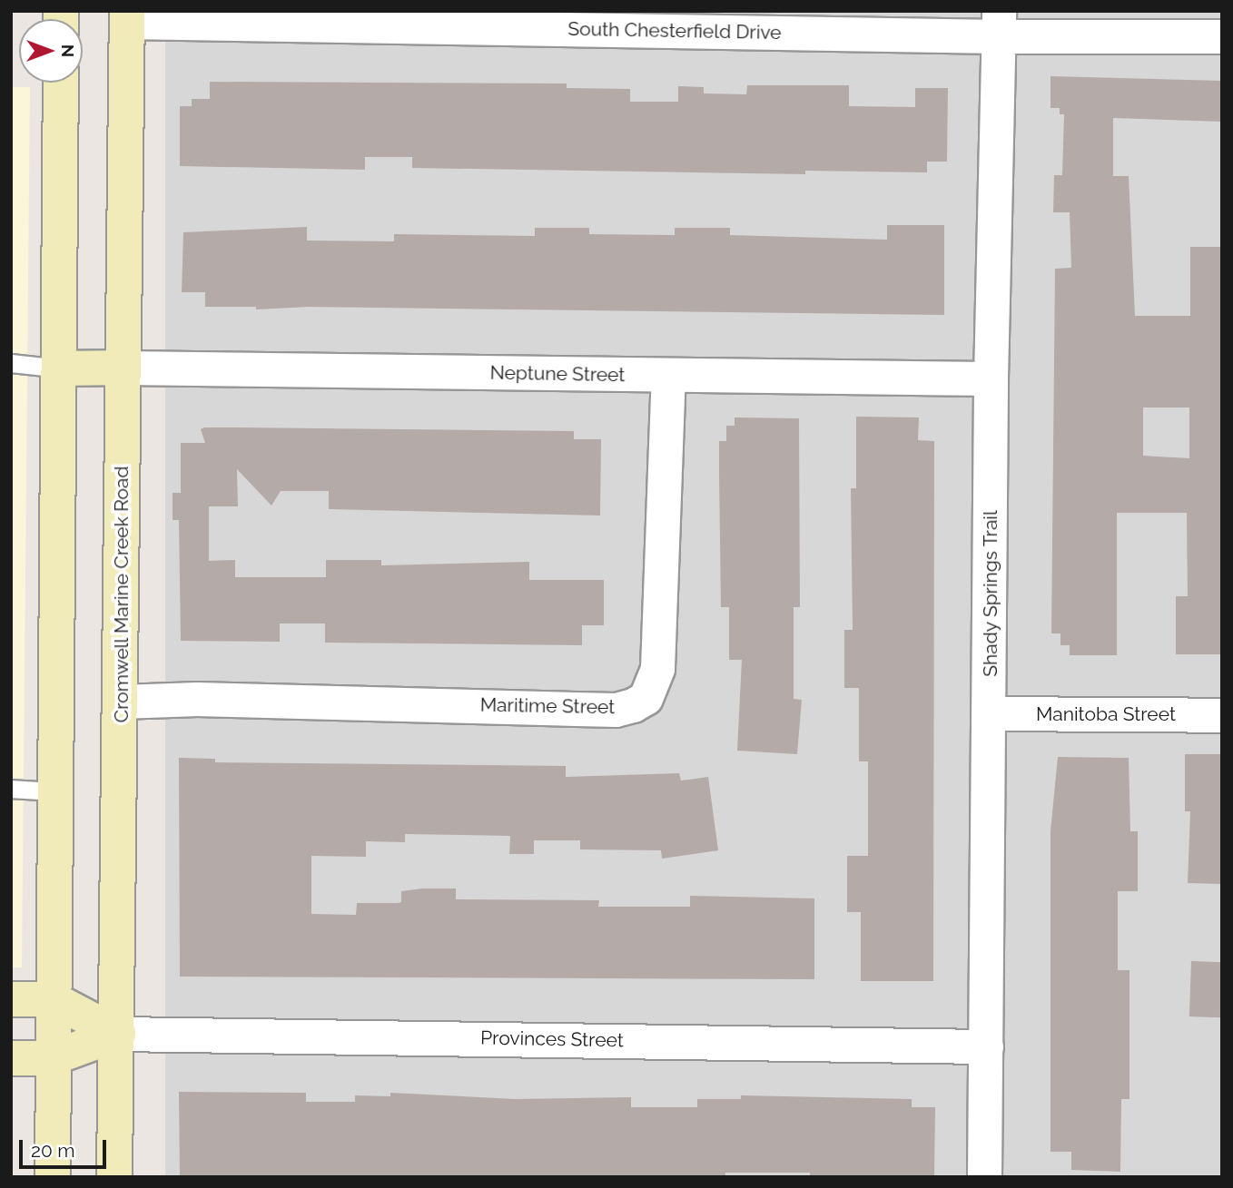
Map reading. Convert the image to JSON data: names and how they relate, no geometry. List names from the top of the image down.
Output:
{
  "streets": {
    "main road": ["Cromwell Marine Creek Road"],
    "street": [
      "South Chesterfield Drive",
      "Neptune Street",
      "Shady Springs Trail",
      "Maritime Street",
      "Manitoba Street",
      "Provinces Street"
    ]
  },
  "crossings": [
    ["South Chesterfield Drive", "Shady Springs Trail"],
    ["South Chesterfield Drive", "Cromwell Marine Creek Road"],
    ["Neptune Street", "Shady Springs Trail"],
    ["Neptune Street", "Cromwell Marine Creek Road"],
    ["Neptune Street", "Maritime Street"],
    ["Shady Springs Trail", "Manitoba Street"],
    ["Shady Springs Trail", "Provinces Street"],
    ["Cromwell Marine Creek Road", "Maritime Street"],
    ["Cromwell Marine Creek Road", "Provinces Street"]
  ],
  "scale_bar": "20 m",
  "north": "right"
}
